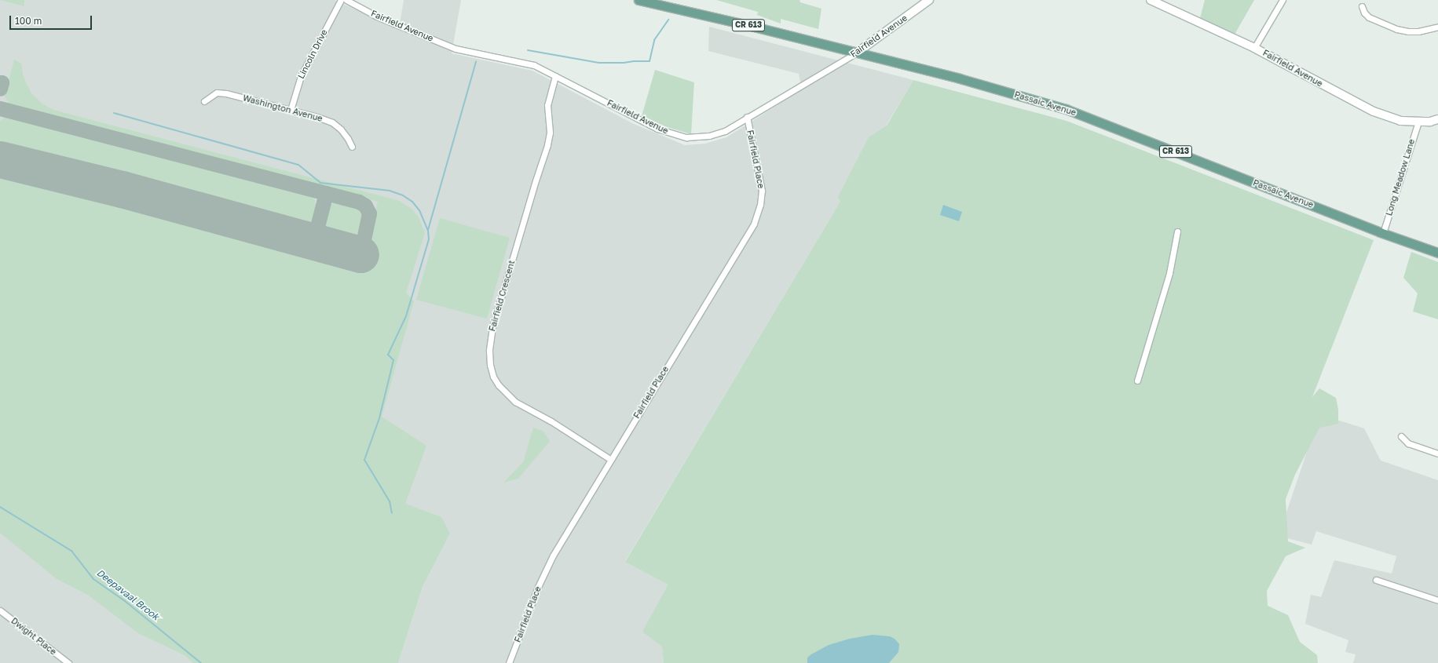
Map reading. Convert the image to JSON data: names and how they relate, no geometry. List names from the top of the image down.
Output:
{
  "streets": {
    "main road": ["CR 613", "Passaic Avenue"],
    "street": [
      "Fairfield Avenue",
      "Lincoln Drive",
      "Washington Avenue",
      "Fairfield Place",
      "Long Meadow Lane",
      "Fairfield Crescent",
      "Dwight Place"
    ]
  },
  "crossings": [
    ["Fairfield Avenue", "Passaic Avenue"],
    ["Fairfield Avenue", "Fairfield Place"],
    ["Fairfield Avenue", "Long Meadow Lane"],
    ["Fairfield Avenue", "Fairfield Crescent"],
    ["Lincoln Drive", "Washington Avenue"],
    ["Passaic Avenue", "Long Meadow Lane"],
    ["Fairfield Place", "Fairfield Crescent"]
  ],
  "water": ["Deepavaal Brook"],
  "scale_bar": "100 m"
}
